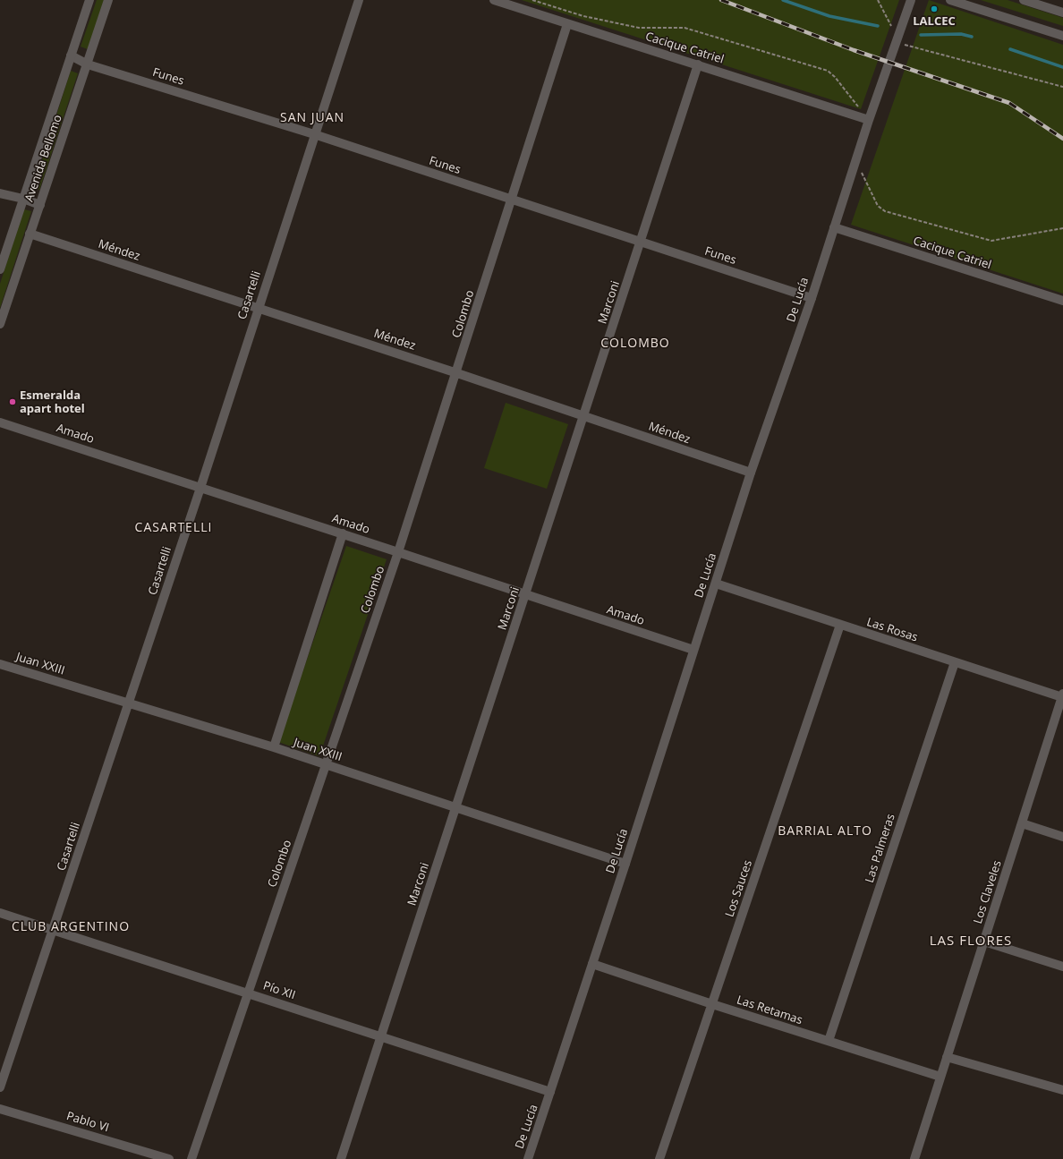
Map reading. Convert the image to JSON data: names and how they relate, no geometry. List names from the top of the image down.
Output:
{
  "streets": {
    "street": [
      "Cacique Catriel",
      "Funes",
      "Avenida Bellomo",
      "Méndez",
      "Casartelli",
      "De Lucía",
      "Marconi",
      "Colombo",
      "Amado",
      "Las Rosas",
      "Juan XXIII",
      "Las Palmeras",
      "Los Sauces",
      "Los Claveles",
      "Pío XII",
      "Las Retamas",
      "Pablo VI"
    ]
  },
  "crossings": [
    ["Cacique Catriel", "De Lucía"],
    ["Cacique Catriel", "Marconi"],
    ["Cacique Catriel", "Colombo"],
    ["Funes", "Avenida Bellomo"],
    ["Funes", "Casartelli"],
    ["Funes", "De Lucía"],
    ["Funes", "Marconi"],
    ["Funes", "Colombo"],
    ["Avenida Bellomo", "Méndez"],
    ["Méndez", "Casartelli"],
    ["Méndez", "De Lucía"],
    ["Méndez", "Marconi"],
    ["Méndez", "Colombo"],
    ["Casartelli", "Amado"],
    ["Casartelli", "Juan XXIII"],
    ["Casartelli", "Pío XII"],
    ["De Lucía", "Amado"],
    ["De Lucía", "Las Rosas"],
    ["De Lucía", "Juan XXIII"],
    ["De Lucía", "Pío XII"],
    ["De Lucía", "Las Retamas"],
    ["Marconi", "Amado"],
    ["Marconi", "Juan XXIII"],
    ["Marconi", "Pío XII"],
    ["Colombo", "Amado"],
    ["Colombo", "Juan XXIII"],
    ["Colombo", "Pío XII"],
    ["Las Rosas", "Las Palmeras"],
    ["Las Rosas", "Los Sauces"],
    ["Las Rosas", "Los Claveles"],
    ["Las Palmeras", "Las Retamas"],
    ["Los Sauces", "Las Retamas"],
    ["Los Claveles", "Las Retamas"]
  ],
  "districts": [
    "SAN JUAN",
    "COLOMBO",
    "CASARTELLI",
    "BARRIAL ALTO",
    "CLUB ARGENTINO",
    "LAS FLORES"
  ],
  "places": ["LALCEC", "Esmeralda apart hotel"]
}
